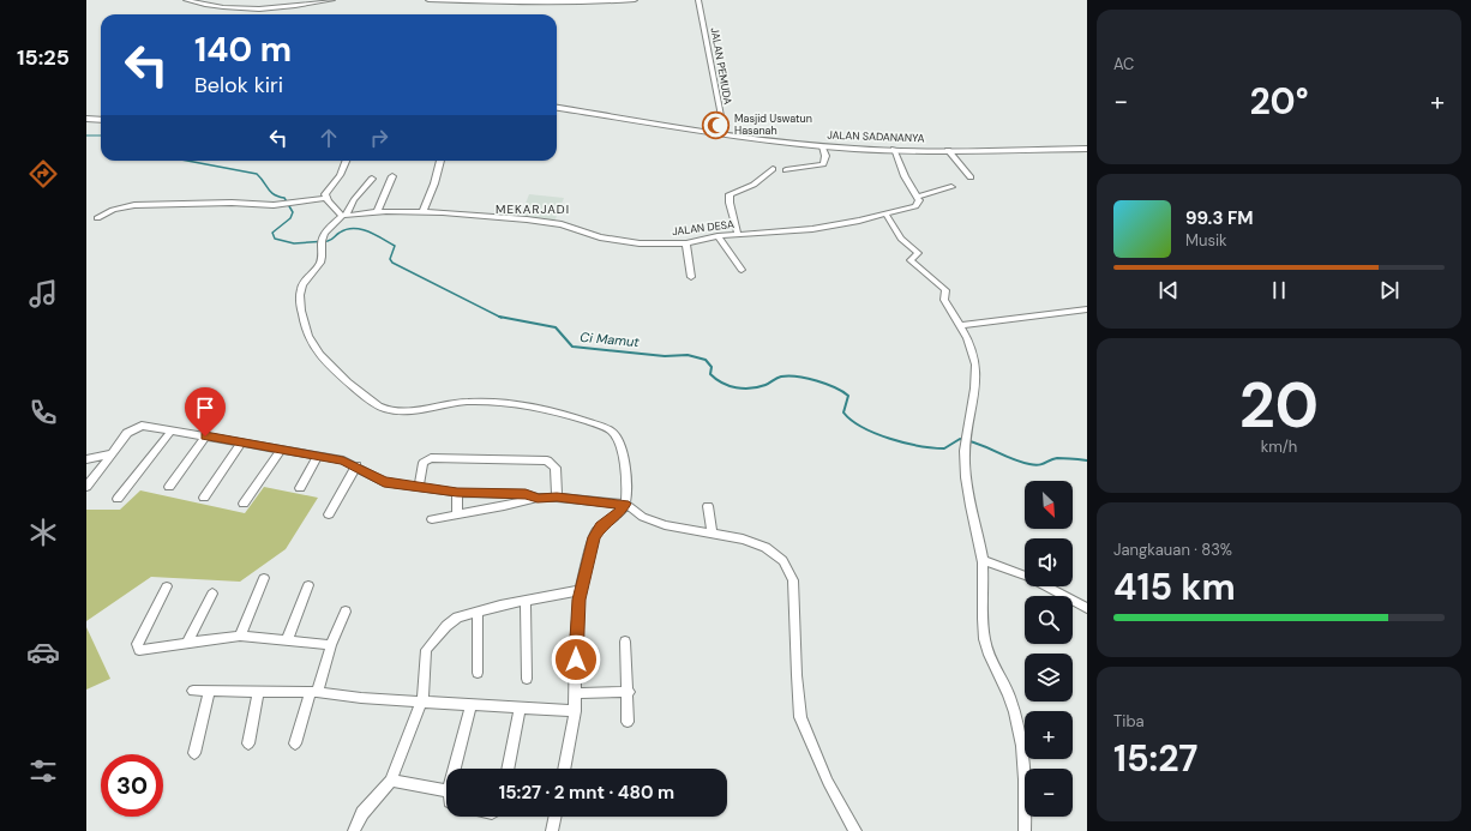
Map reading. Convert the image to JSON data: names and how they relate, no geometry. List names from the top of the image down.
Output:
{
  "streets": {
    "street": ["JALAN PEMUDA", "JALAN SADANANYA", "JALAN DESA"]
  },
  "crossings": [
    ["JALAN PEMUDA", "JALAN SADANANYA"]
  ],
  "districts": ["MEKARJADI"],
  "water": ["Ci Mamut"],
  "places": {
    "mosque": ["Masjid Uswatun Hasanah"]
  },
  "north": "bottom right",
  "page": {
    "tabs": "15:25",
    "tile": [
      "AC",
      ["20", "km/h"],
      ["Jangkauan · 83%", "415 km"],
      ["Tiba", "15:27"]
    ],
    "turn": ["140 m", "Belok kiri"],
    "heat": ["−", "20°", "+"],
    "song": ["99.3 FM", "Musik"],
    "map_buttons": ["+", "−"],
    "limit": "30",
    "trip": "15:27 · 2 mnt · 480 m"
  }
}
